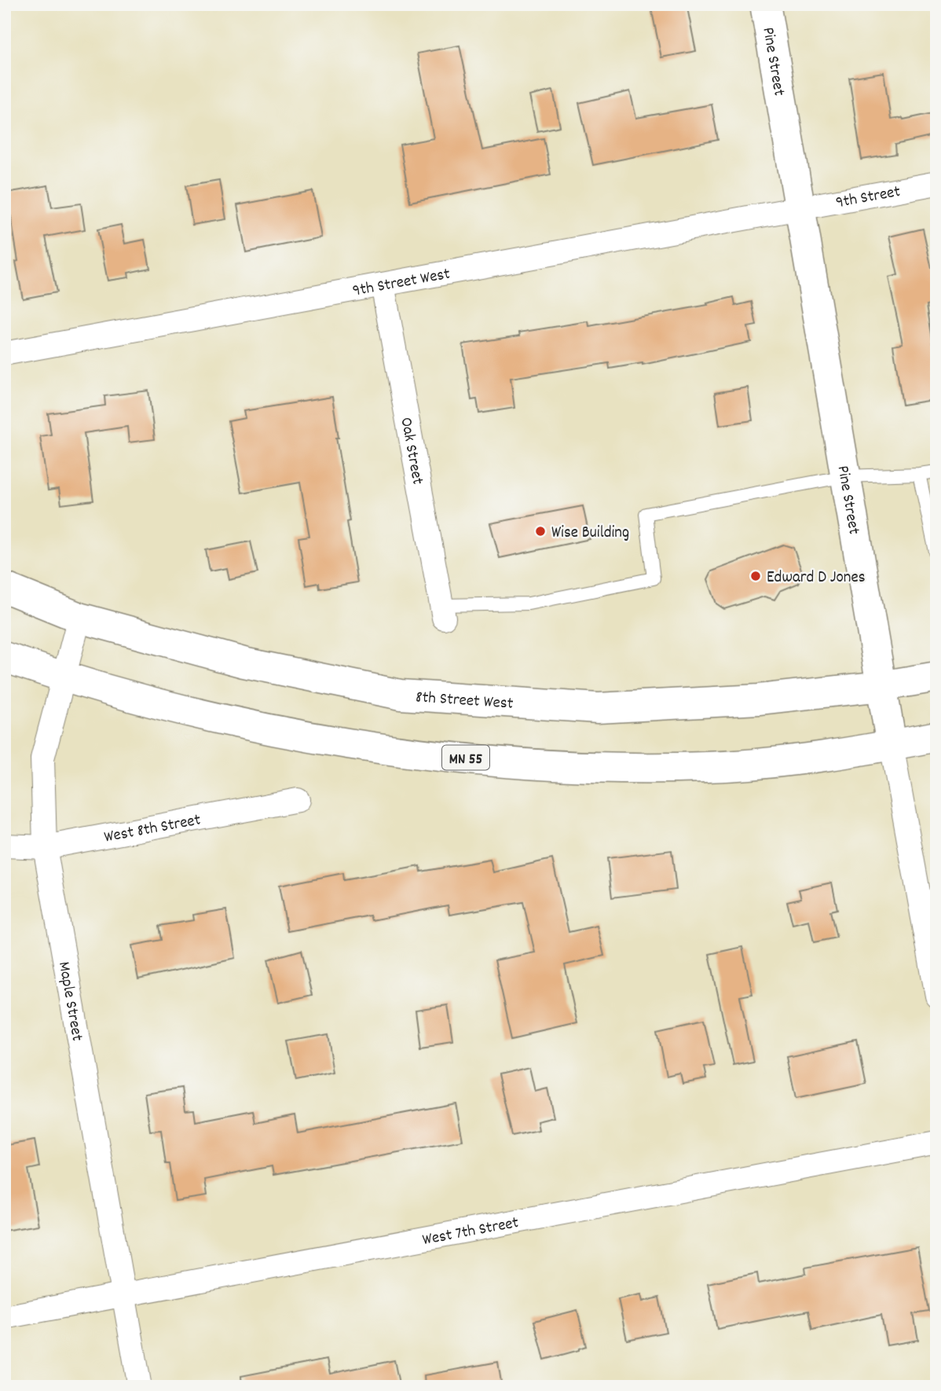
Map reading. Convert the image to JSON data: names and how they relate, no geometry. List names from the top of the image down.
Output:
{
  "streets": {
    "main road": ["Pine Street", "8th Street West", "MN 55"],
    "street": [
      "9th Street",
      "9th Street West",
      "Oak Street",
      "West 8th Street",
      "Maple Street",
      "West 7th Street"
    ]
  },
  "crossings": [
    ["Pine Street", "9th Street"],
    ["Pine Street", "9th Street West"],
    ["Pine Street", "8th Street West"],
    ["Pine Street", "MN 55"],
    ["9th Street", "9th Street West"],
    ["9th Street West", "Oak Street"],
    ["8th Street West", "Maple Street"],
    ["MN 55", "Maple Street"],
    ["West 8th Street", "Maple Street"],
    ["Maple Street", "West 7th Street"]
  ],
  "places": ["Wise Building", "Edward D Jones"]
}
